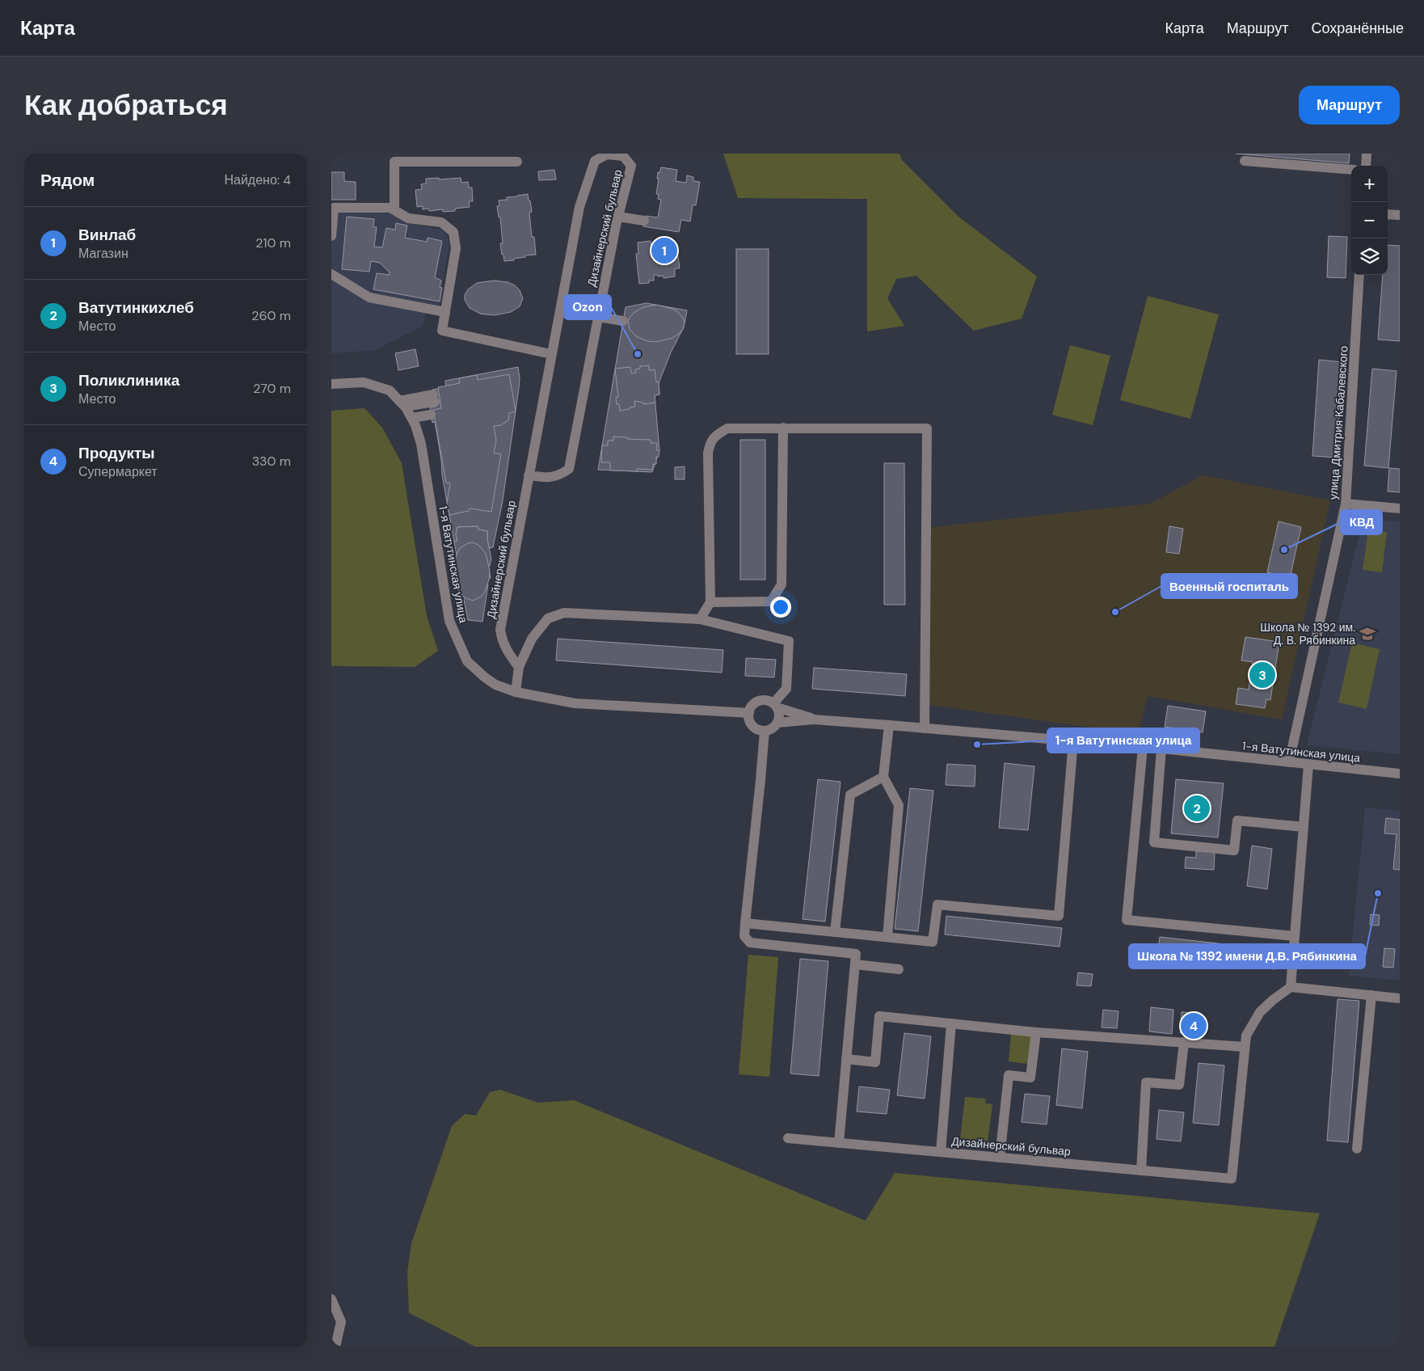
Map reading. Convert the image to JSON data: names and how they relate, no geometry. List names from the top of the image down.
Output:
{
  "streets": {
    "street": ["Дизайнерский бульвар", "улица Дмитрия Кабалевского", "1-я Ватутинская улица"]
  },
  "crossings": [
    ["улица Дмитрия Кабалевского", "1-я Ватутинская улица"]
  ],
  "places": {
    "other": [
      "Ozon",
      "КВД",
      "Военный госпиталь",
      "1-я Ватутинская улица",
      "Школа № 1392 имени Д.В. Рябинкина"
    ],
    "school or university": ["Школа № 1392 им. Д. В. Рябинкина"]
  },
  "page": {
    "header": "Карта",
    "nav": ["Карта", "Маршрут", "Сохранённые"],
    "buttons": "Маршрут",
    "title": "Как добраться",
    "heading": ["Рядом", "Найдено: 4"],
    "map_buttons": ["+", "−"],
    "list": [
      {
        "mark": "1",
        "name": "Винлаб",
        "note": "Магазин",
        "value": "210 m"
      },
      {
        "mark": "2",
        "name": "Ватутинкихлеб",
        "note": "Место",
        "value": "260 m"
      },
      {
        "mark": "3",
        "name": "Поликлиника",
        "note": "Место",
        "value": "270 m"
      },
      {
        "mark": "4",
        "name": "Продукты",
        "note": "Супермаркет",
        "value": "330 m"
      }
    ],
    "pins": [
      "1",
      "3",
      "2",
      "4"
    ]
  }
}
